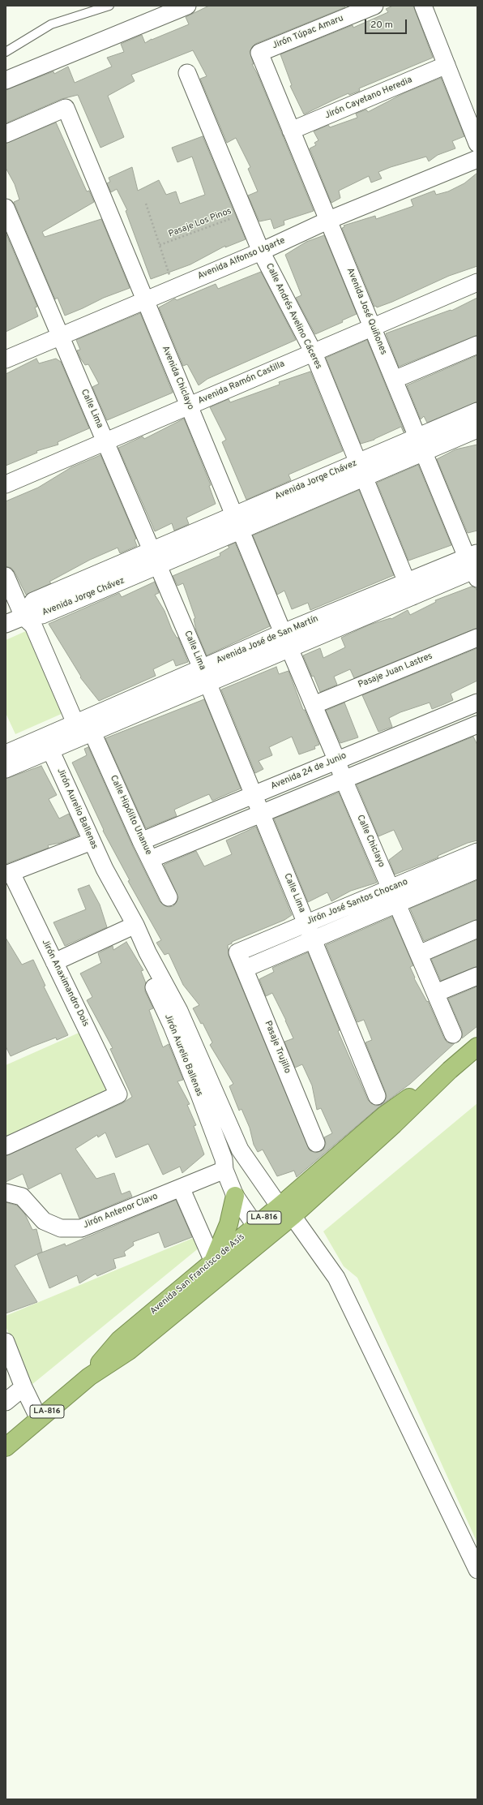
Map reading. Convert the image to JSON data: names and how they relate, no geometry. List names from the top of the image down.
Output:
{
  "streets": {
    "highway": ["LA-816", "Avenida San Francisco de Asís"],
    "street": [
      "Jirón Túpac Amaru",
      "Jirón Cayetano Heredia",
      "Avenida Alfonso Ugarte",
      "Avenida José Quiñones",
      "Calle Andrés Avelino Cáceres",
      "Avenida Chiclayo",
      "Avenida Ramón Castilla",
      "Calle Lima",
      "Avenida Jorge Chávez",
      "Avenida José de San Martín",
      "Pasaje Juan Lastres",
      "Avenida 24 de Junio",
      "Jirón Aurelio Ballenas",
      "Calle Hipólito Unanue",
      "Calle Chiclayo",
      "Jirón José Santos Chocano",
      "Jirón Anaximandro Dois",
      "Pasaje Trujillo",
      "Jirón Antenor Clavo"
    ],
    "path": ["Pasaje Los Pinos"]
  },
  "crossings": [
    ["Jirón Túpac Amaru", "Avenida José Quiñones"],
    ["Jirón Cayetano Heredia", "Avenida José Quiñones"],
    ["Pasaje Los Pinos", "Calle Andrés Avelino Cáceres"],
    ["Avenida Alfonso Ugarte", "Avenida José Quiñones"],
    ["Avenida Alfonso Ugarte", "Calle Andrés Avelino Cáceres"],
    ["Avenida Alfonso Ugarte", "Avenida Chiclayo"],
    ["Avenida Alfonso Ugarte", "Calle Lima"],
    ["Avenida José Quiñones", "Avenida Ramón Castilla"],
    ["Avenida José Quiñones", "Avenida Jorge Chávez"],
    ["Avenida José Quiñones", "Avenida José de San Martín"],
    ["Calle Andrés Avelino Cáceres", "Avenida Ramón Castilla"],
    ["Calle Andrés Avelino Cáceres", "Avenida Jorge Chávez"],
    ["Calle Andrés Avelino Cáceres", "Avenida José de San Martín"],
    ["Avenida Chiclayo", "Avenida Ramón Castilla"],
    ["Avenida Chiclayo", "Avenida Jorge Chávez"],
    ["Avenida Chiclayo", "Avenida José de San Martín"],
    ["Avenida Chiclayo", "Calle Chiclayo"],
    ["Avenida Ramón Castilla", "Calle Lima"],
    ["Calle Lima", "Avenida Jorge Chávez"],
    ["Calle Lima", "Avenida José de San Martín"],
    ["Calle Lima", "Avenida 24 de Junio"],
    ["Calle Lima", "Jirón José Santos Chocano"],
    ["Avenida Jorge Chávez", "Calle Hipólito Unanue"],
    ["Avenida José de San Martín", "Jirón Aurelio Ballenas"],
    ["Avenida José de San Martín", "Calle Hipólito Unanue"],
    ["Avenida José de San Martín", "Calle Chiclayo"],
    ["Pasaje Juan Lastres", "Calle Chiclayo"],
    ["Avenida 24 de Junio", "Calle Hipólito Unanue"],
    ["Avenida 24 de Junio", "Calle Chiclayo"],
    ["Jirón Aurelio Ballenas", "Jirón Antenor Clavo"],
    ["Jirón Aurelio Ballenas", "Avenida San Francisco de Asís"],
    ["Calle Chiclayo", "Jirón José Santos Chocano"],
    ["Jirón José Santos Chocano", "Pasaje Trujillo"]
  ],
  "scale_bar": "20 m"
}
